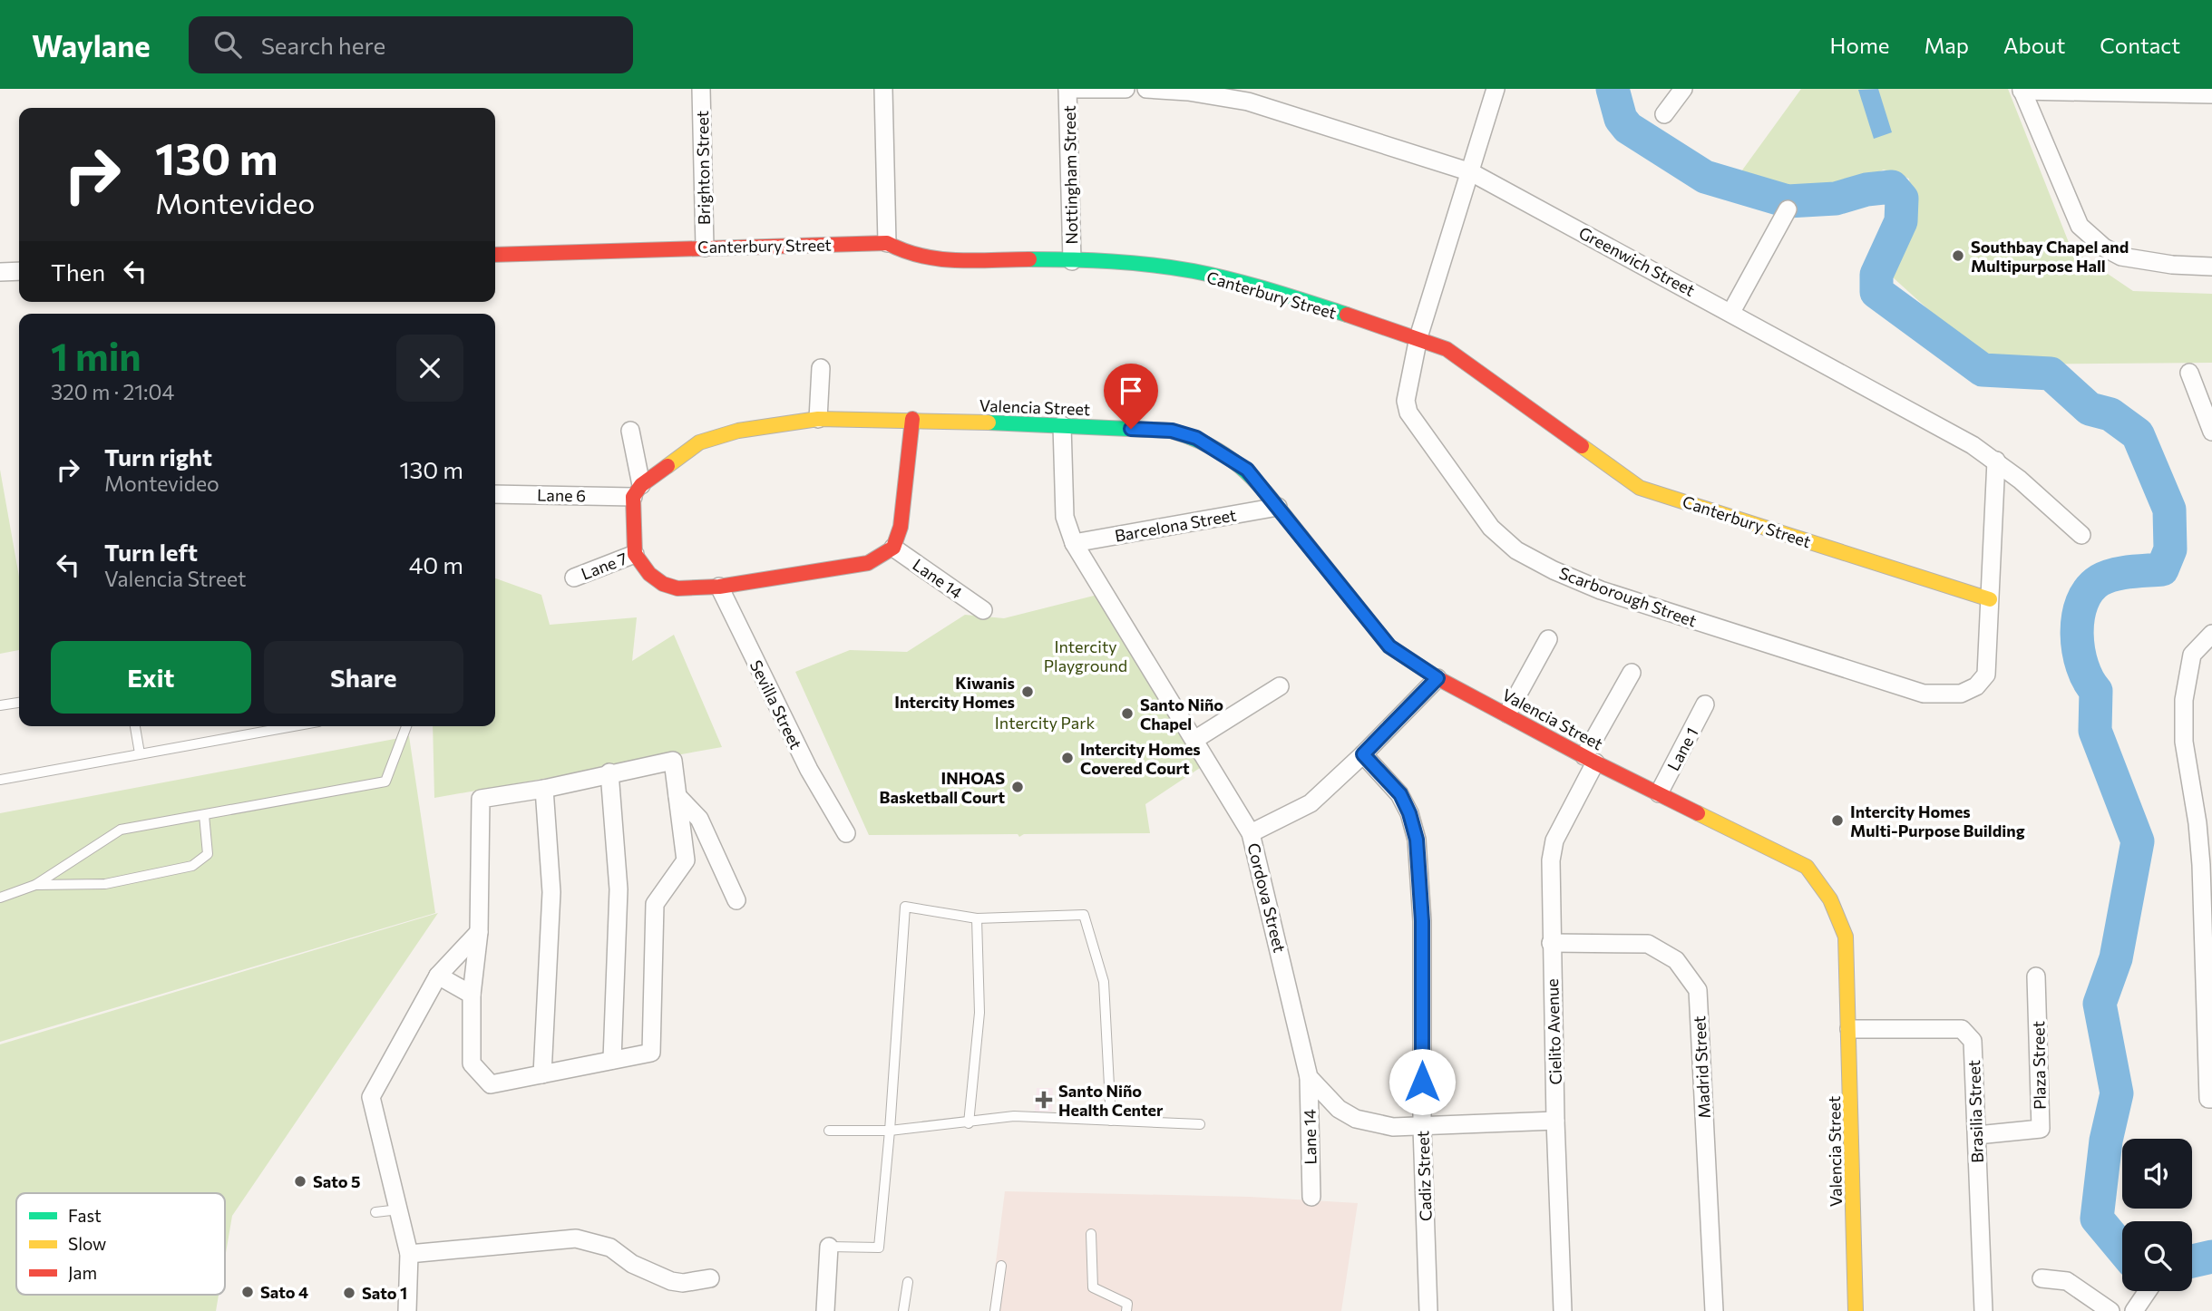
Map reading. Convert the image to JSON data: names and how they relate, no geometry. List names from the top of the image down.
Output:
{
  "streets": {
    "street": [
      "Brighton Street",
      "Nottingham Street",
      "Canterbury Street",
      "Greenwich Street",
      "Valencia Street",
      "Lane 6",
      "Barcelona Street",
      "Lane 7",
      "Lane 14",
      "Scarborough Street",
      "Sevilla Street",
      "Lane 1",
      "Cordova Street",
      "Cielito Avenue",
      "Plaza Street",
      "Madrid Street",
      "Brasilia Street",
      "Cadiz Street"
    ]
  },
  "crossings": [
    ["Brighton Street", "Canterbury Street"],
    ["Nottingham Street", "Canterbury Street"],
    ["Canterbury Street", "Scarborough Street"],
    ["Greenwich Street", "Scarborough Street"],
    ["Valencia Street", "Lane 6"],
    ["Valencia Street", "Barcelona Street"],
    ["Valencia Street", "Lane 1"],
    ["Valencia Street", "Cordova Street"],
    ["Valencia Street", "Cielito Avenue"],
    ["Valencia Street", "Brasilia Street"],
    ["Barcelona Street", "Cordova Street"],
    ["Lane 14", "Cordova Street"],
    ["Cielito Avenue", "Madrid Street"],
    ["Plaza Street", "Brasilia Street"]
  ],
  "parks": ["Intercity Playground", "Intercity Park"],
  "places": {
    "other": [
      "Southbay Chapel and Multipurpose Hall",
      "Kiwanis Intercity Homes",
      "Santo Niño Chapel",
      "Intercity Homes Covered Court",
      "INHOAS Basketball Court",
      "Intercity Homes Multi-Purpose Building",
      "Sato 5",
      "Sato 4",
      "Sato 1"
    ],
    "health": ["Santo Niño Health Center"]
  },
  "legend": ["Fast", "Slow", "Jam"],
  "page": {
    "header": "Waylane",
    "search": "Search here",
    "nav": [
      "Home",
      "Map",
      "About",
      "Contact"
    ],
    "turn": ["130 m", "Montevideo"],
    "then": "Then",
    "heading": ["1 min", "320 m · 21:04"],
    "list": [
      {
        "name": "Turn right",
        "note": "Montevideo",
        "value": "130 m"
      },
      {
        "name": "Turn left",
        "note": "Valencia Street",
        "value": "40 m"
      }
    ],
    "buttons": ["Exit", "Share"]
  }
}
